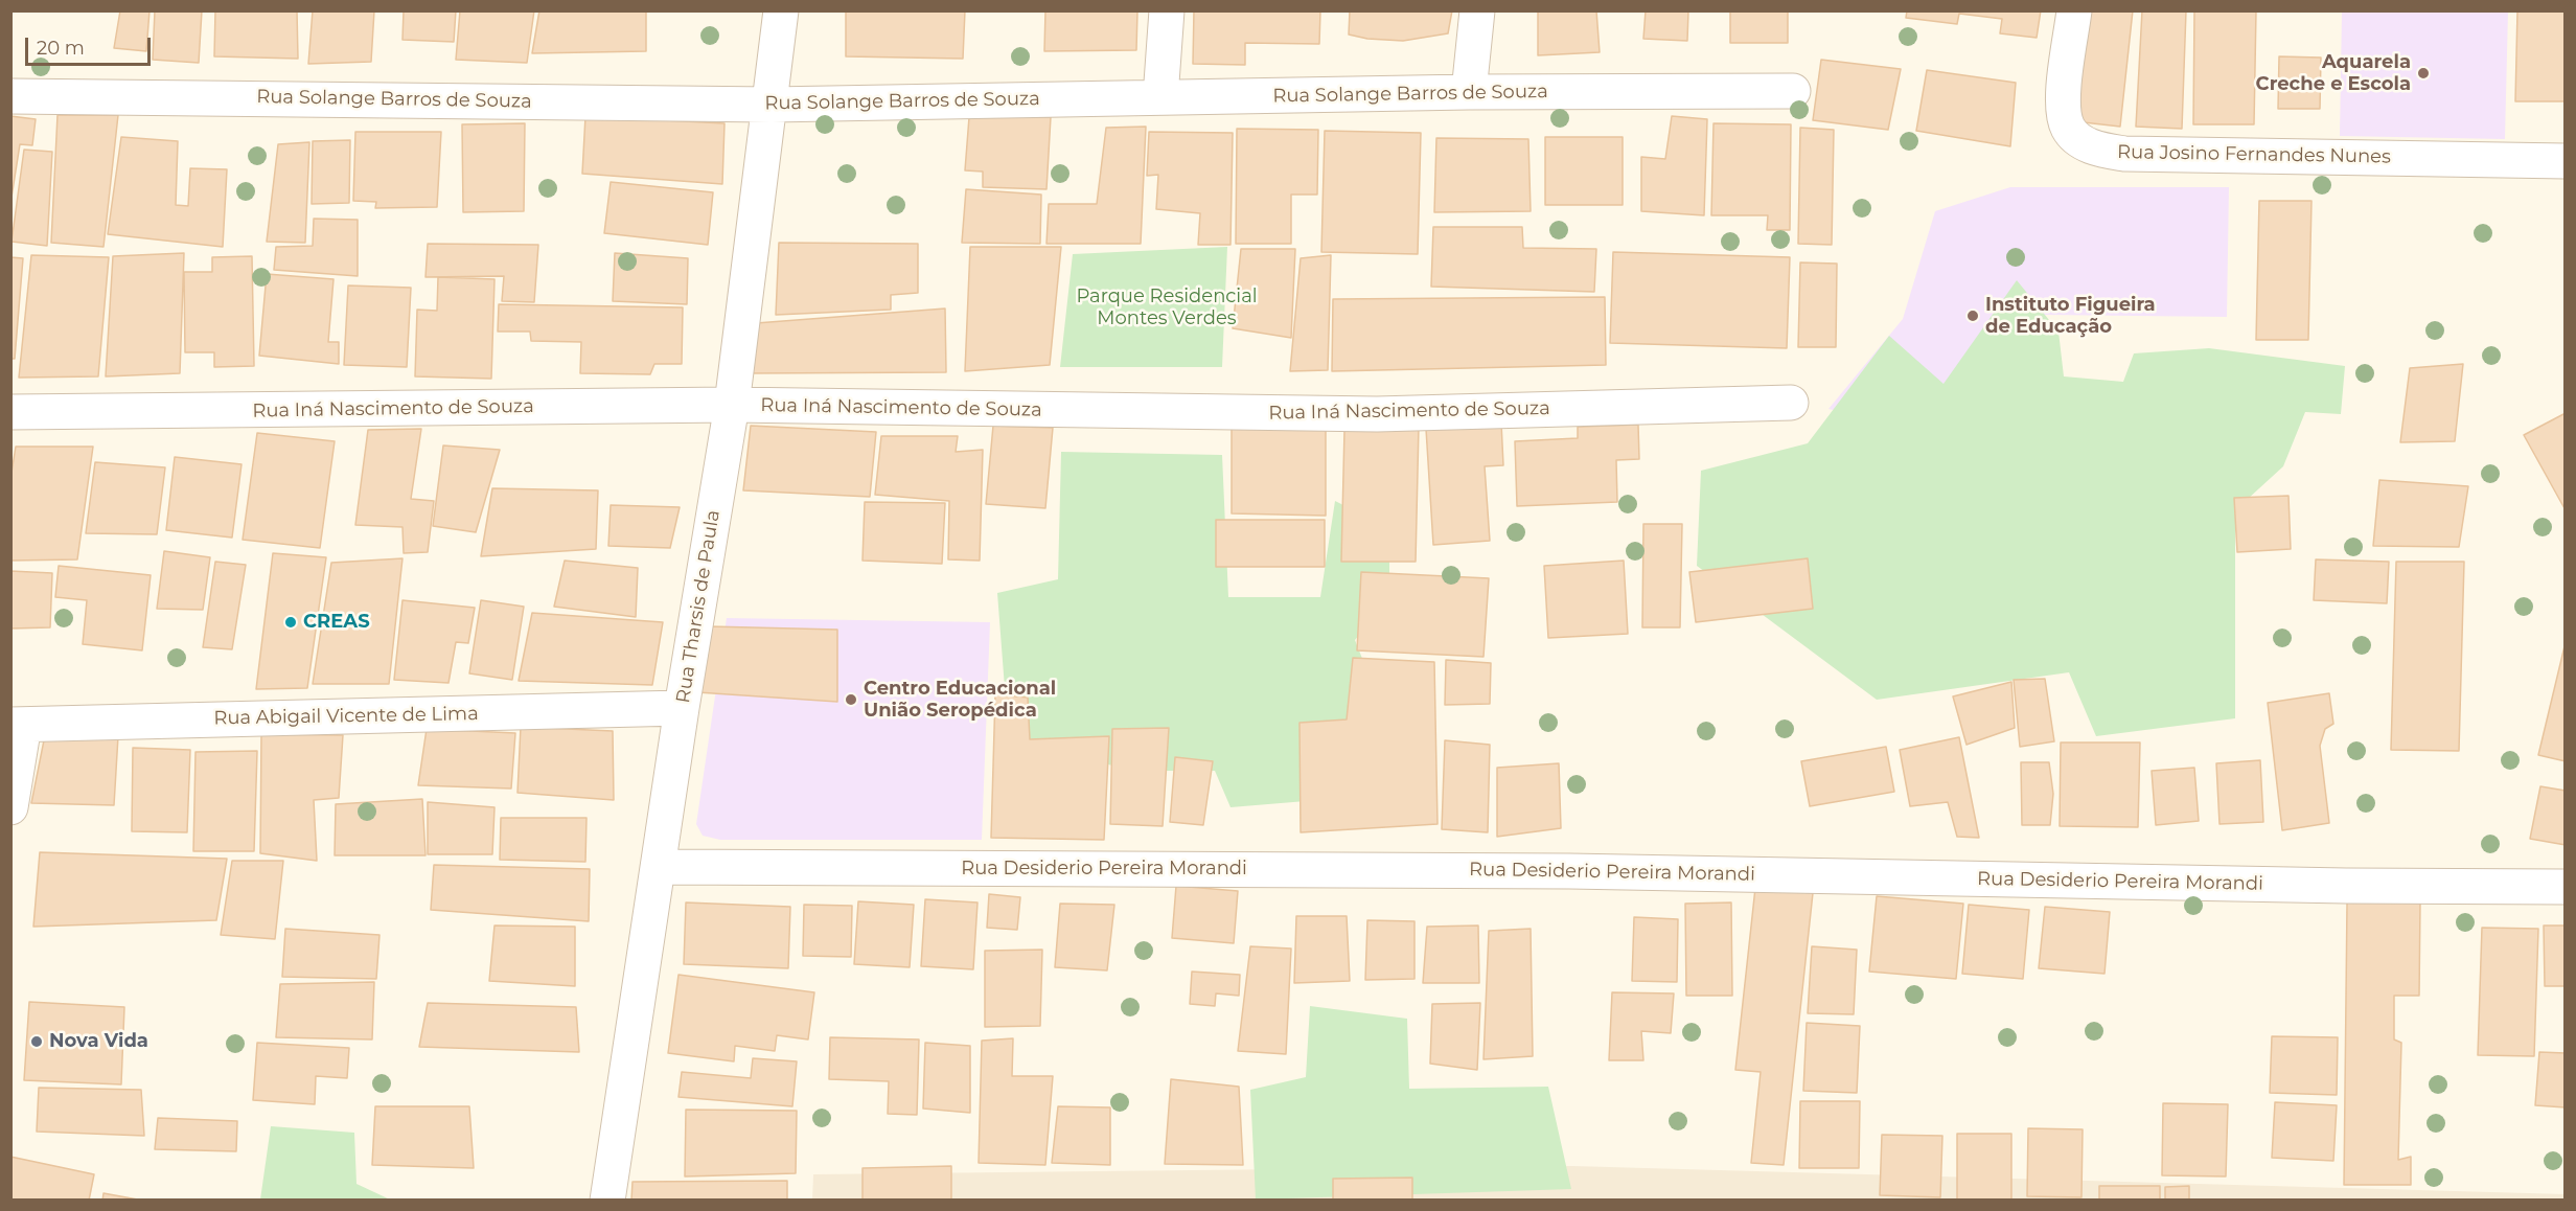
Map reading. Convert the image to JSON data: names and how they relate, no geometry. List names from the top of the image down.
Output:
{
  "streets": {
    "street": [
      "Rua Solange Barros de Souza",
      "Rua Josino Fernandes Nunes",
      "Rua Iná Nascimento de Souza",
      "Rua Tharsis de Paula",
      "Rua Abigail Vicente de Lima",
      "Rua Desiderio Pereira Morandi"
    ]
  },
  "crossings": [
    ["Rua Solange Barros de Souza", "Rua Tharsis de Paula"],
    ["Rua Iná Nascimento de Souza", "Rua Tharsis de Paula"],
    ["Rua Tharsis de Paula", "Rua Abigail Vicente de Lima"],
    ["Rua Tharsis de Paula", "Rua Desiderio Pereira Morandi"]
  ],
  "parks": ["Parque Residencial Montes Verdes"],
  "places": [
    "Aquarela Creche e Escola",
    "Instituto Figueira de Educação",
    "CREAS",
    "Centro Educacional União Seropédica",
    "Nova Vida"
  ],
  "scale_bar": "20 m"
}
